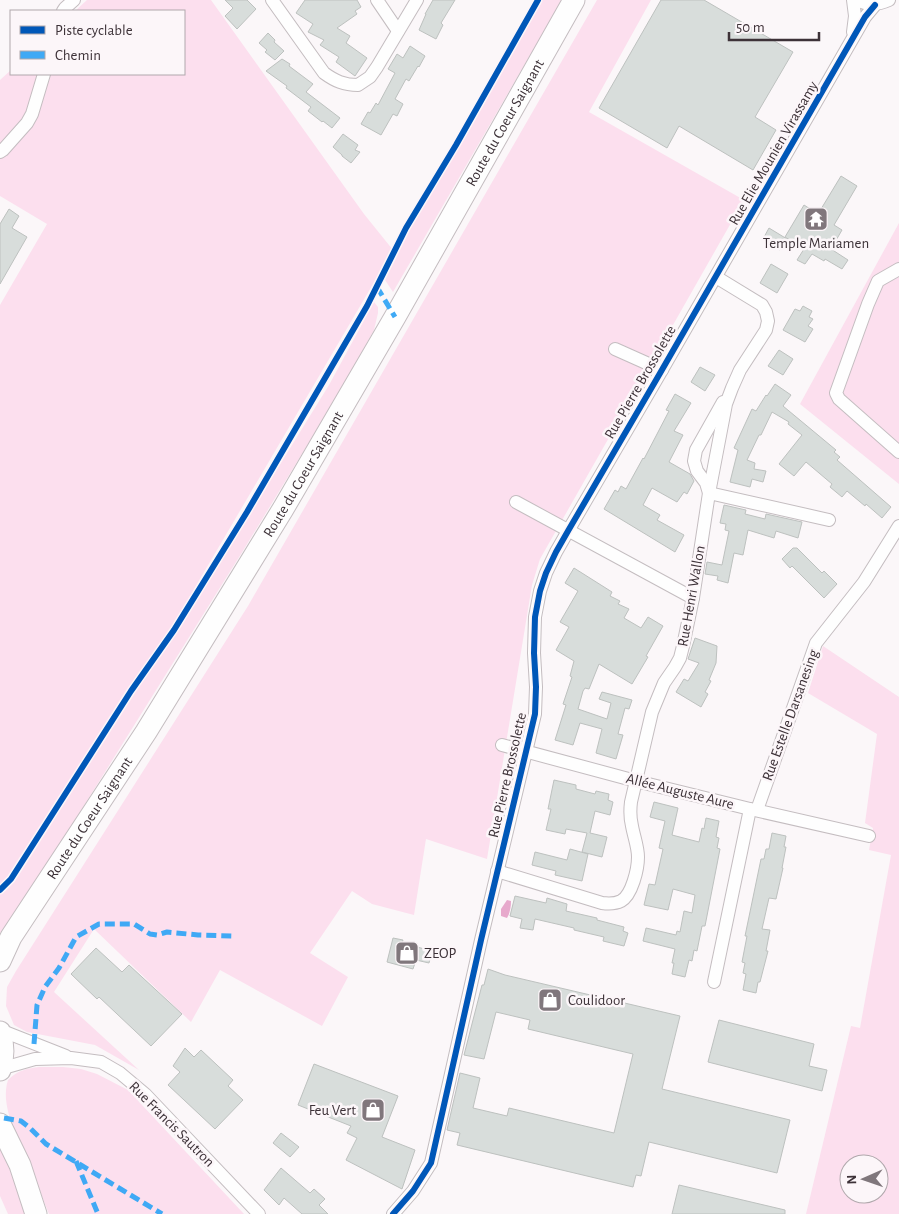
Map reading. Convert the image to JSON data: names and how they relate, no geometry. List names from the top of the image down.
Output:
{
  "streets": {
    "main road": ["Route du Coeur Saignant"],
    "street": [
      "Rue Elie Mounien Virassamy",
      "Rue Pierre Brossolette",
      "Rue Henri Wallon",
      "Rue Estelle Darsanesing",
      "Allée Auguste Aure",
      "Rue Francis Sautron"
    ]
  },
  "crossings": [
    ["Rue Elie Mounien Virassamy", "Rue Pierre Brossolette"],
    ["Rue Elie Mounien Virassamy", "Rue Henri Wallon"],
    ["Rue Pierre Brossolette", "Rue Henri Wallon"],
    ["Rue Pierre Brossolette", "Allée Auguste Aure"],
    ["Rue Henri Wallon", "Allée Auguste Aure"],
    ["Rue Estelle Darsanesing", "Allée Auguste Aure"]
  ],
  "places": {
    "temple": ["Temple Mariamen"],
    "shop": ["ZEOP", "Coulidoor", "Feu Vert"]
  },
  "legend": ["Piste cyclable", "Chemin"],
  "scale_bar": "50 m",
  "north": "left"
}
